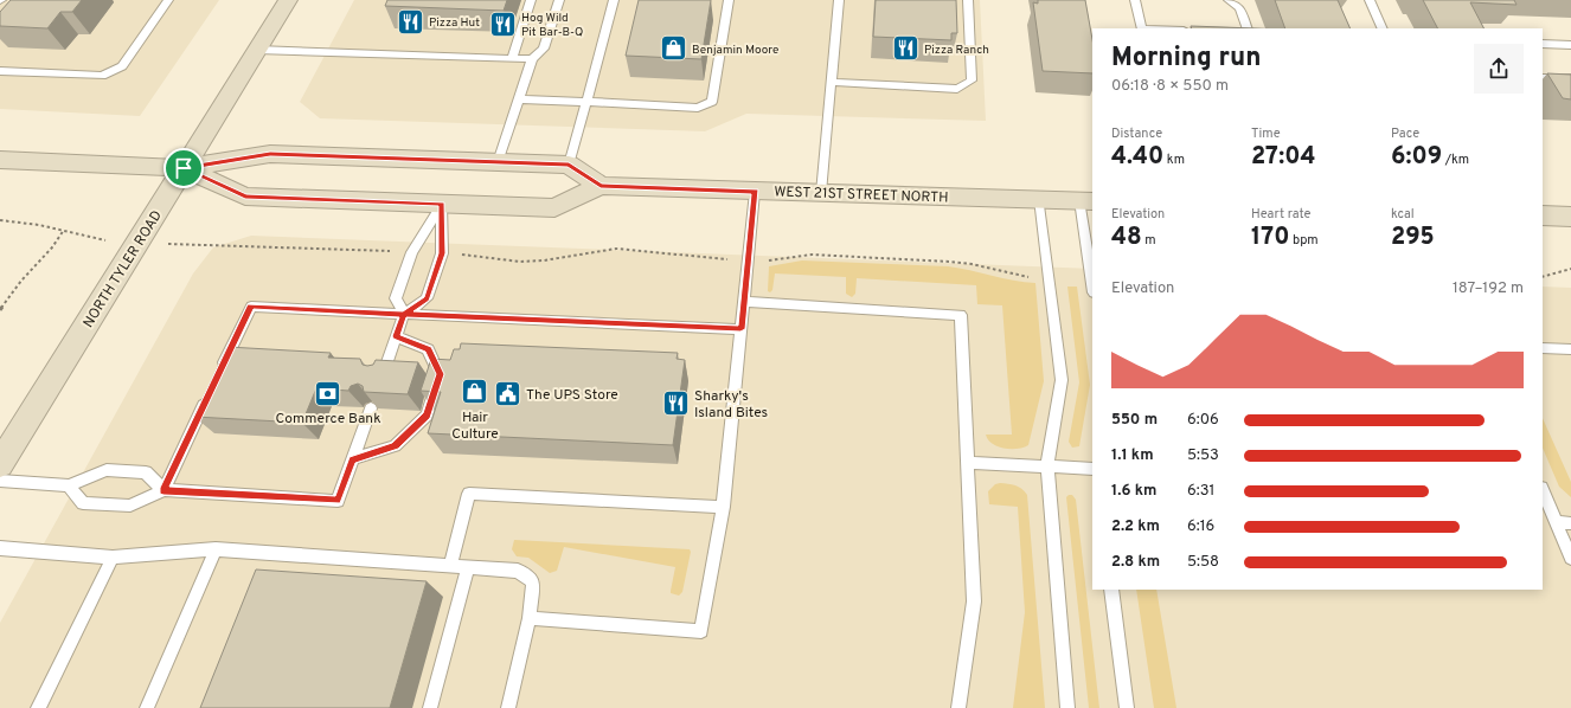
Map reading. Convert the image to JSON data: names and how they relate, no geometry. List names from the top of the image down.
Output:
{
  "streets": {
    "main road": ["WEST 21ST STREET NORTH", "NORTH TYLER ROAD"]
  },
  "crossings": [
    ["WEST 21ST STREET NORTH", "NORTH TYLER ROAD"]
  ],
  "places": {
    "restaurant": [
      "Pizza Hut",
      "Hog Wild Pit Bar-B-Q",
      "Pizza Ranch",
      "Sharky's Island Bites"
    ],
    "shop": ["Benjamin Moore", "Hair Culture"],
    "bank": ["Commerce Bank"],
    "public building": ["The UPS Store"]
  },
  "page": {
    "heading": ["Morning run", "06:18 · 8 × 550 m"],
    "stats": [
      ["Distance", "4.40 km"],
      ["Time", "27:04"],
      ["Pace", "6:09 /km"],
      ["Elevation", "48 m"],
      ["Heart rate", "170 bpm"],
      ["kcal", "295"]
    ],
    "chart": ["Elevation", "187–192 m"],
    "list": [
      {
        "name": "550 m",
        "note": "6:06"
      },
      {
        "name": "1.1 km",
        "note": "5:53"
      },
      {
        "name": "1.6 km",
        "note": "6:31"
      },
      {
        "name": "2.2 km",
        "note": "6:16"
      },
      {
        "name": "2.8 km",
        "note": "5:58"
      }
    ]
  }
}
